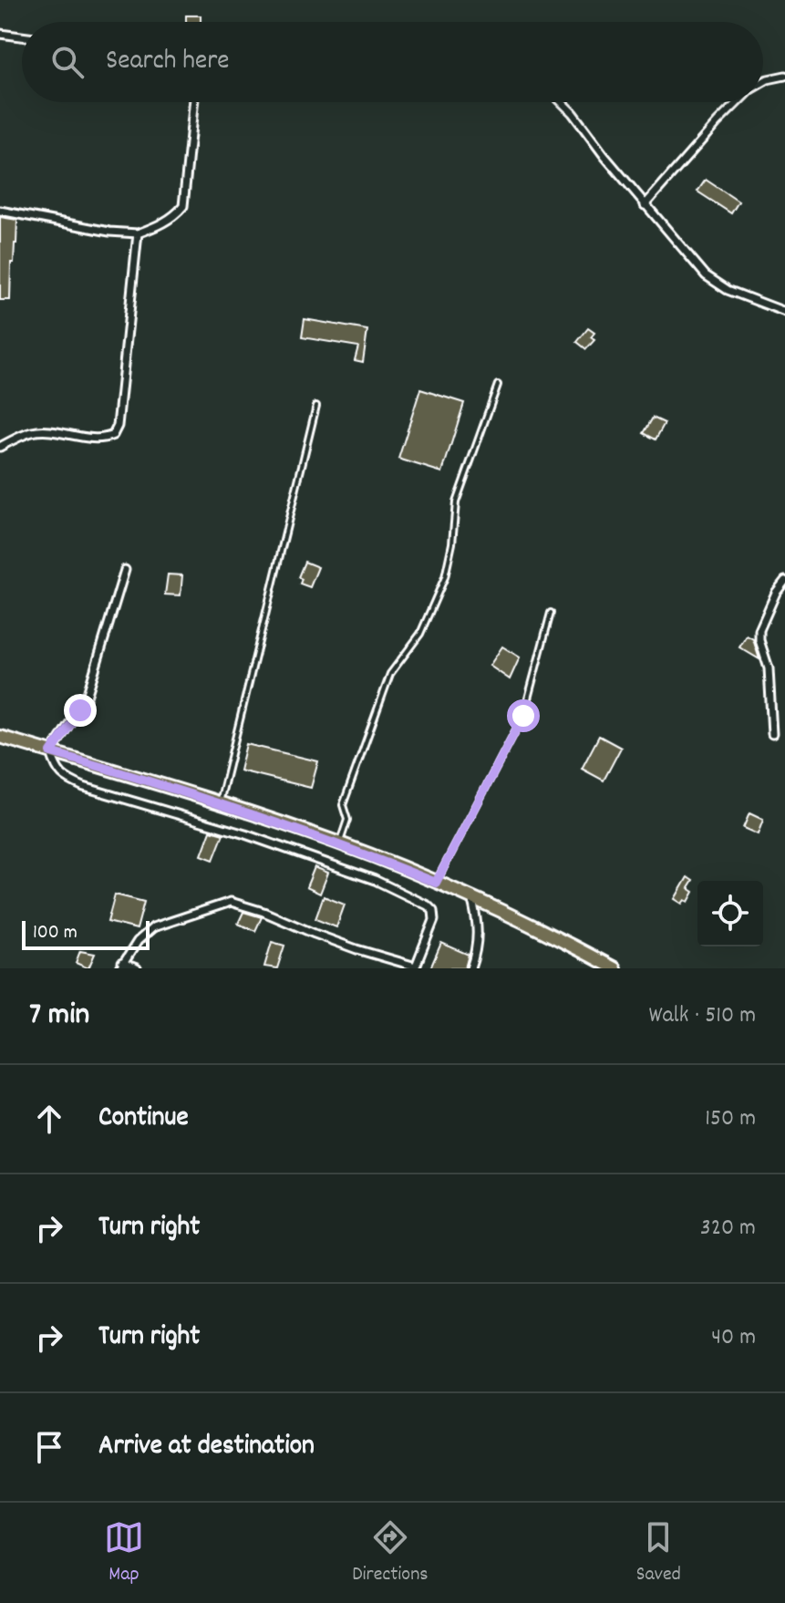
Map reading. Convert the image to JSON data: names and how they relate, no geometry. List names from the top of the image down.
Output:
{
  "scale_bar": "100 m",
  "page": {
    "search": "Search here",
    "scale": "100 m",
    "heading": ["7 min", "Walk · 510 m"],
    "list": [
      ["Continue", "150 m"],
      ["Turn right", "320 m"],
      ["Turn right", "40 m"],
      "Arrive at destination"
    ],
    "nav": ["Map", "Directions", "Saved"]
  }
}
